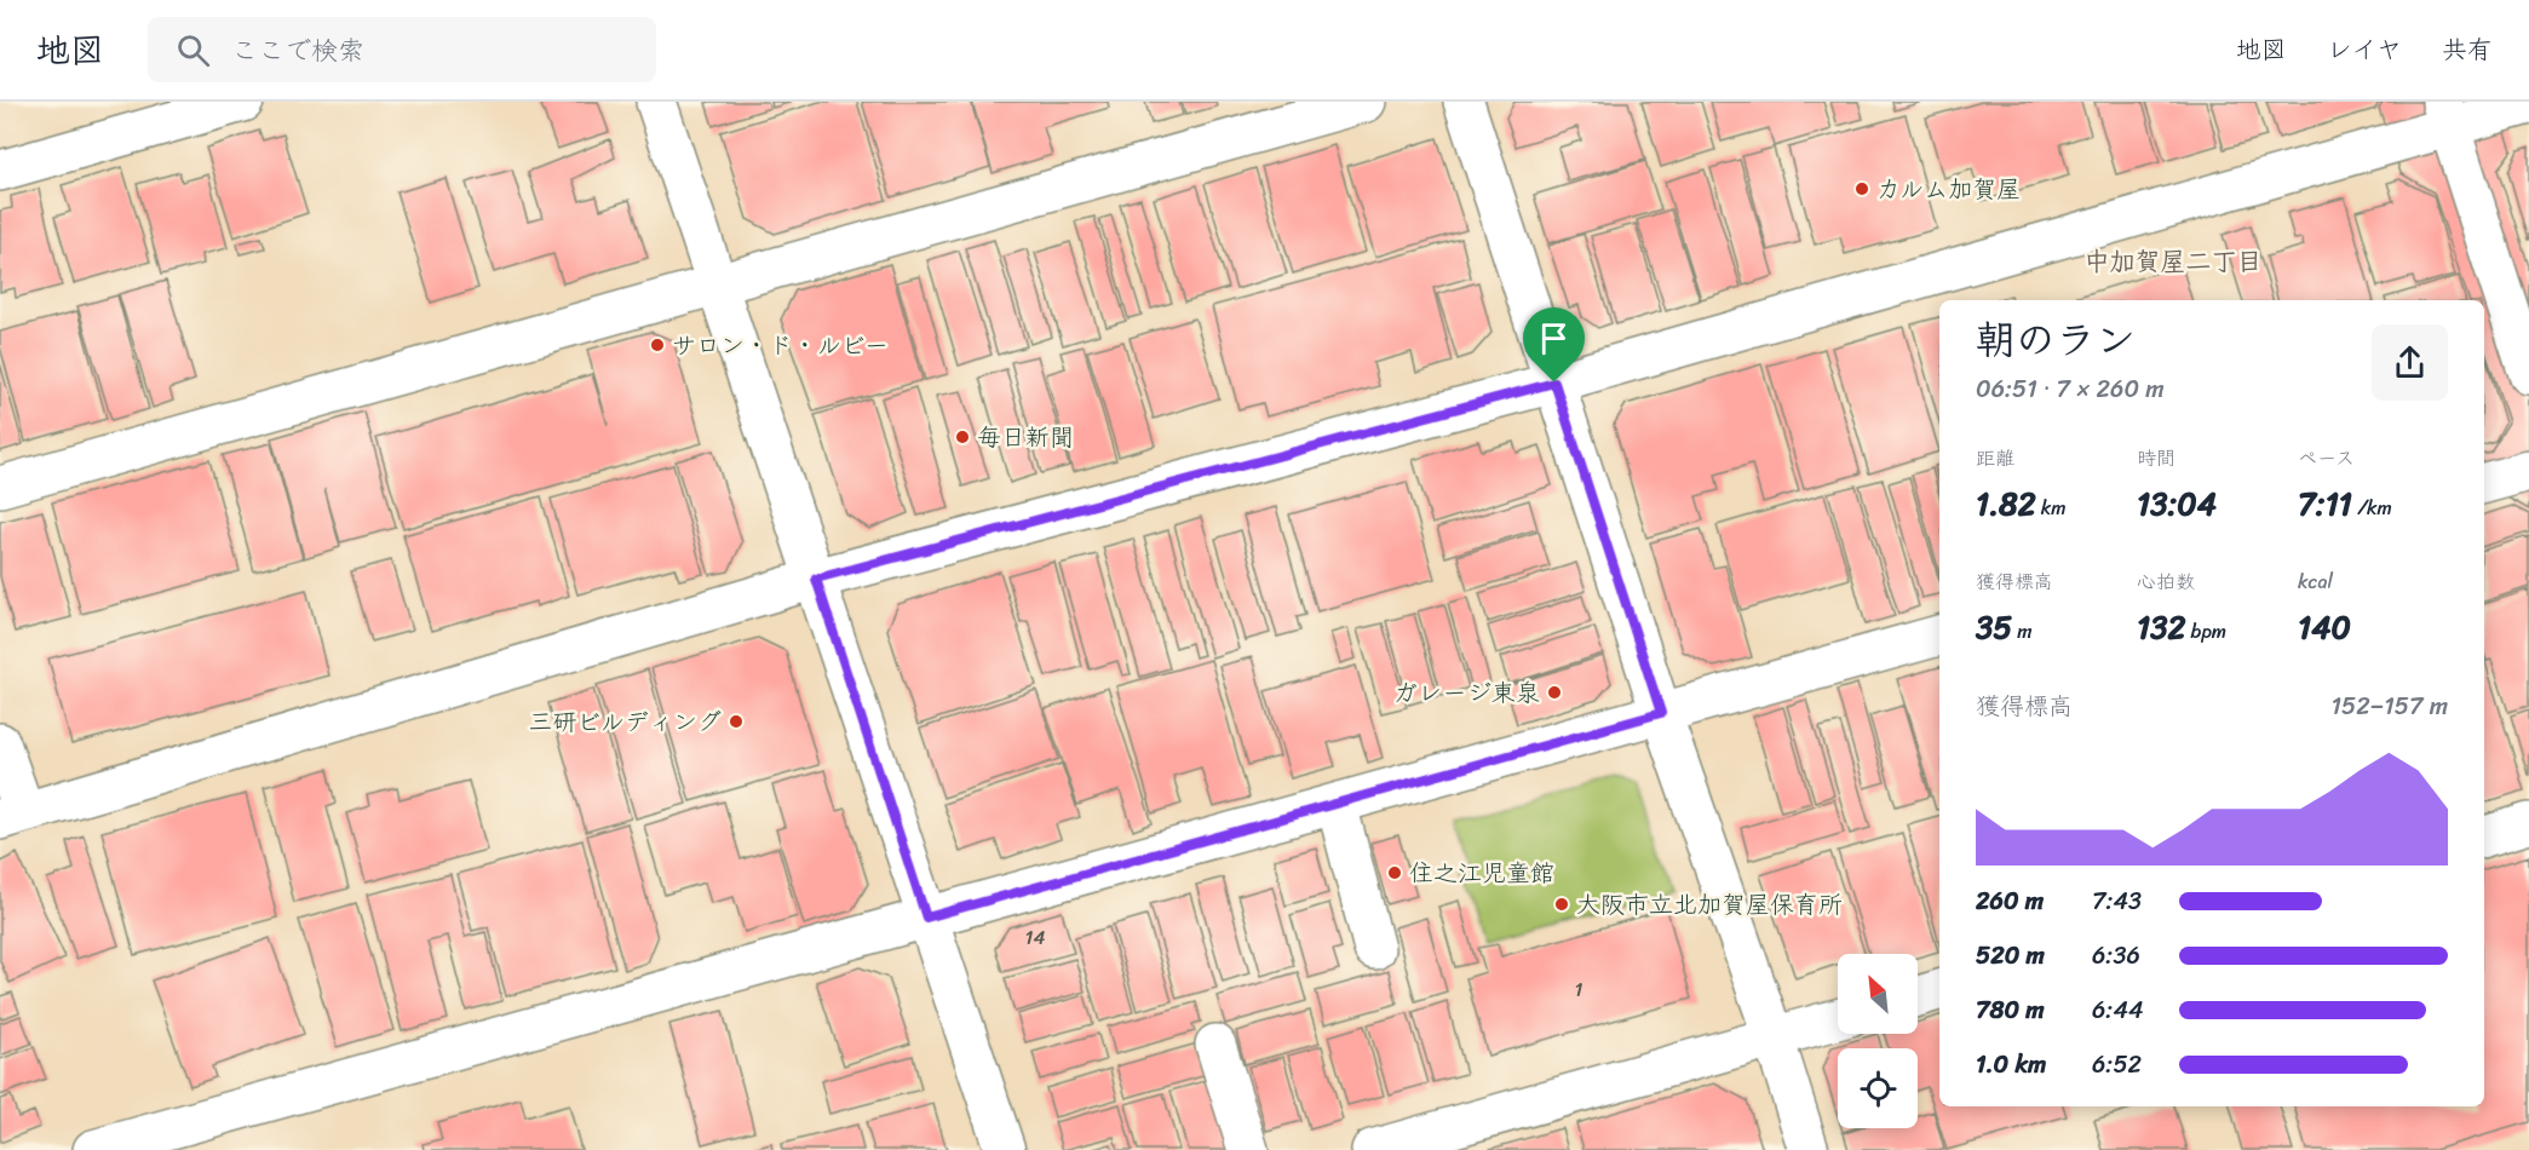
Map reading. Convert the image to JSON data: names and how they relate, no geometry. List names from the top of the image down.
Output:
{
  "districts": ["中加賀屋二丁目"],
  "places": [
    "カルム加賀屋",
    "サロン・ド・ルビー",
    "毎日新聞",
    "ガレージ東泉",
    "三研ビルディング",
    "住之江児童館",
    "大阪市立北加賀屋保育所"
  ],
  "house_numbers": ["14", "1"],
  "north": "top left",
  "page": {
    "header": "地図",
    "search": "ここで検索",
    "nav": ["地図", "レイヤ", "共有"],
    "heading": ["朝のラン", "06:51 · 7 × 260 m"],
    "stats": [
      ["距離", "1.82 km"],
      ["時間", "13:04"],
      ["ペース", "7:11 /km"],
      ["獲得標高", "35 m"],
      ["心拍数", "132 bpm"],
      ["kcal", "140"]
    ],
    "chart": ["獲得標高", "152–157 m"],
    "list": [
      {
        "name": "260 m",
        "note": "7:43"
      },
      {
        "name": "520 m",
        "note": "6:36"
      },
      {
        "name": "780 m",
        "note": "6:44"
      },
      {
        "name": "1.0 km",
        "note": "6:52"
      }
    ]
  }
}
